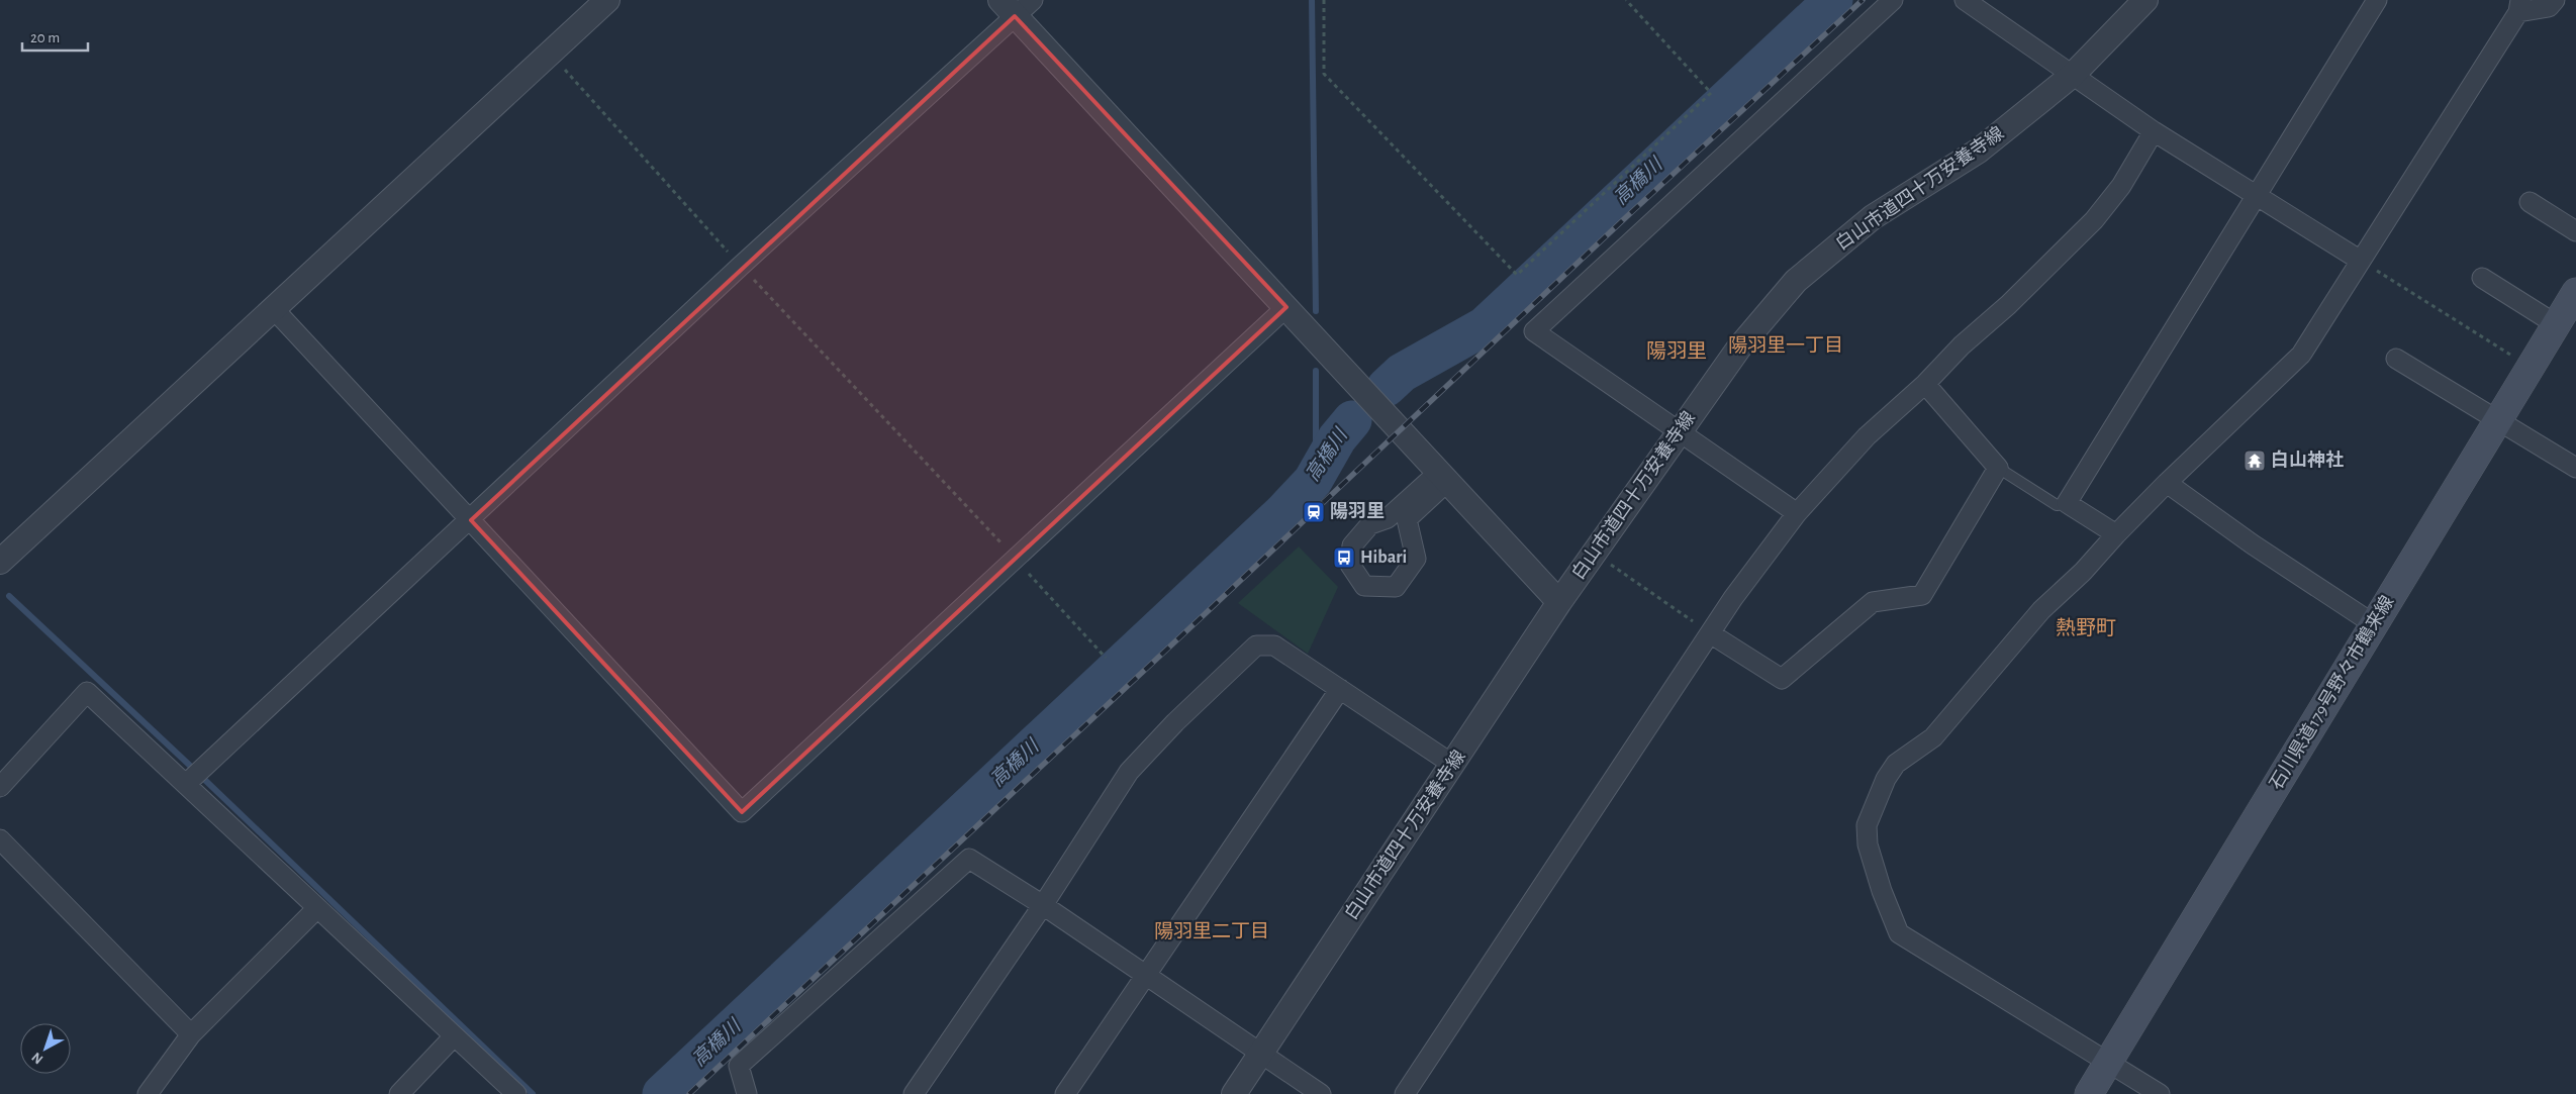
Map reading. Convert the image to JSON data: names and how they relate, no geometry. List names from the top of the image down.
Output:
{
  "streets": {
    "main road": ["石川県道179号野々市鶴来線"],
    "street": ["白山市道四十万安養寺線"]
  },
  "districts": [
    "陽羽里一丁目",
    "陽羽里",
    "熱野町",
    "陽羽里二丁目"
  ],
  "water": ["高橋川"],
  "places": {
    "temple": ["白山神社"],
    "station": ["陽羽里"],
    "bus stop": ["Hibari"]
  },
  "scale_bar": "20 m",
  "north": "bottom left"
}
